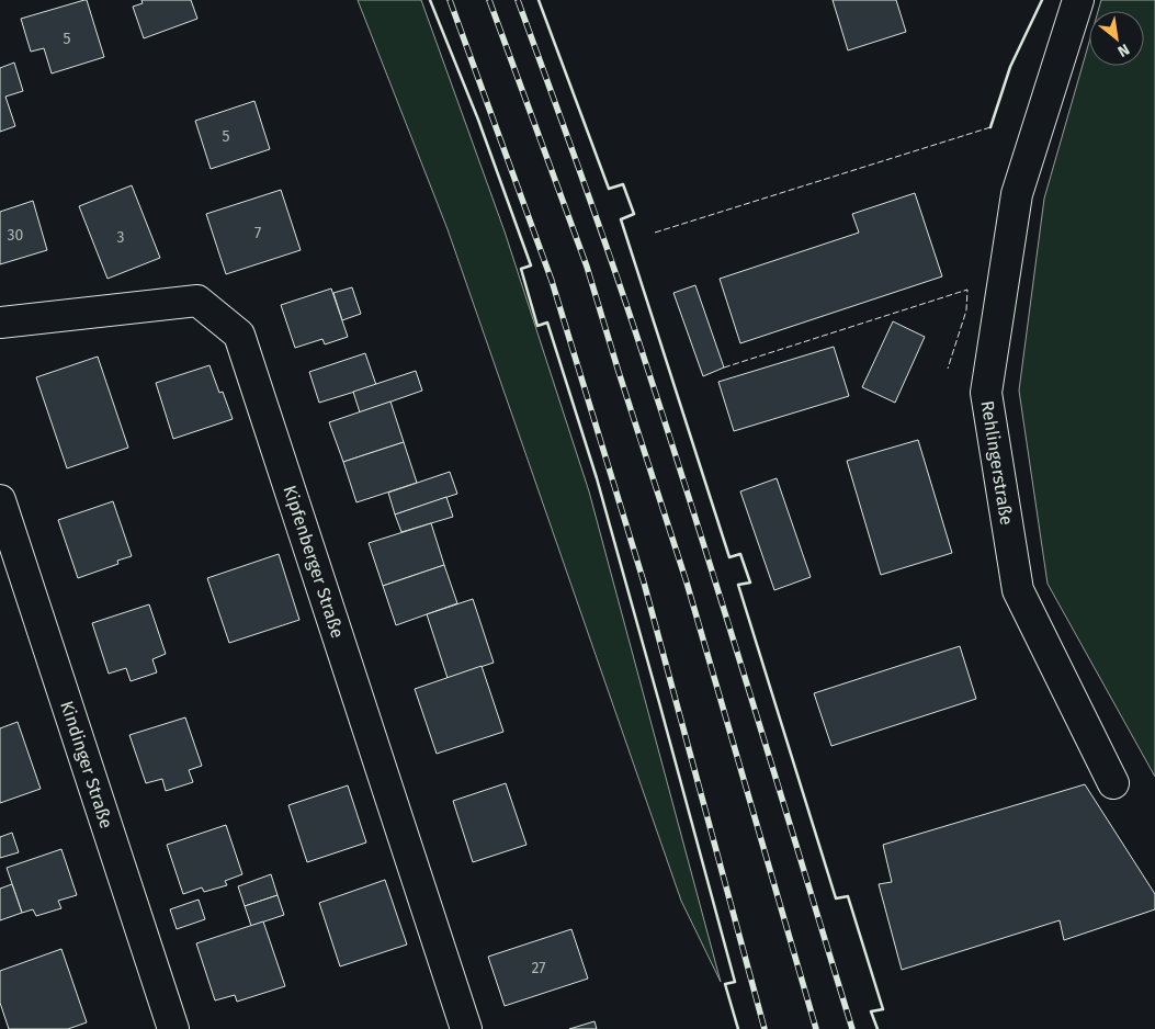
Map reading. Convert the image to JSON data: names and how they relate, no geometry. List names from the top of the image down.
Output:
{
  "streets": {
    "street": ["Rehlingerstraße", "Kipfenberger Straße", "Kindinger Straße"]
  },
  "house_numbers": [
    "5",
    "5",
    "7",
    "30",
    "3",
    "27"
  ],
  "north": "bottom right"
}
